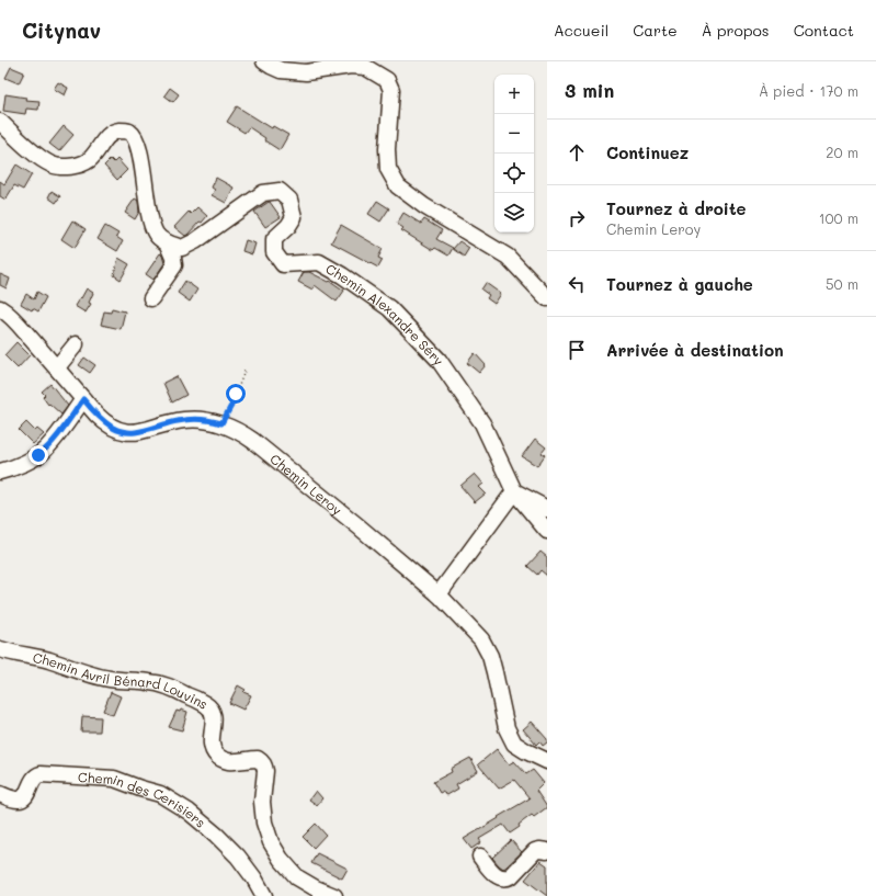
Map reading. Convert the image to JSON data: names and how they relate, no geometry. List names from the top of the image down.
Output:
{
  "streets": {
    "street": [
      "Chemin Alexandre Séry",
      "Chemin Leroy",
      "Chemin Avril Bénard Louvins",
      "Chemin des Cerisiers"
    ]
  },
  "page": {
    "header": "Citynav",
    "nav": [
      "Accueil",
      "Carte",
      "À propos",
      "Contact"
    ],
    "heading": ["3 min", "À pied · 170 m"],
    "map_buttons": ["+", "−"],
    "list": [
      ["Continuez", "20 m"],
      ["Tournez à droite", "Chemin Leroy", "100 m"],
      ["Tournez à gauche", "50 m"],
      "Arrivée à destination"
    ]
  }
}
